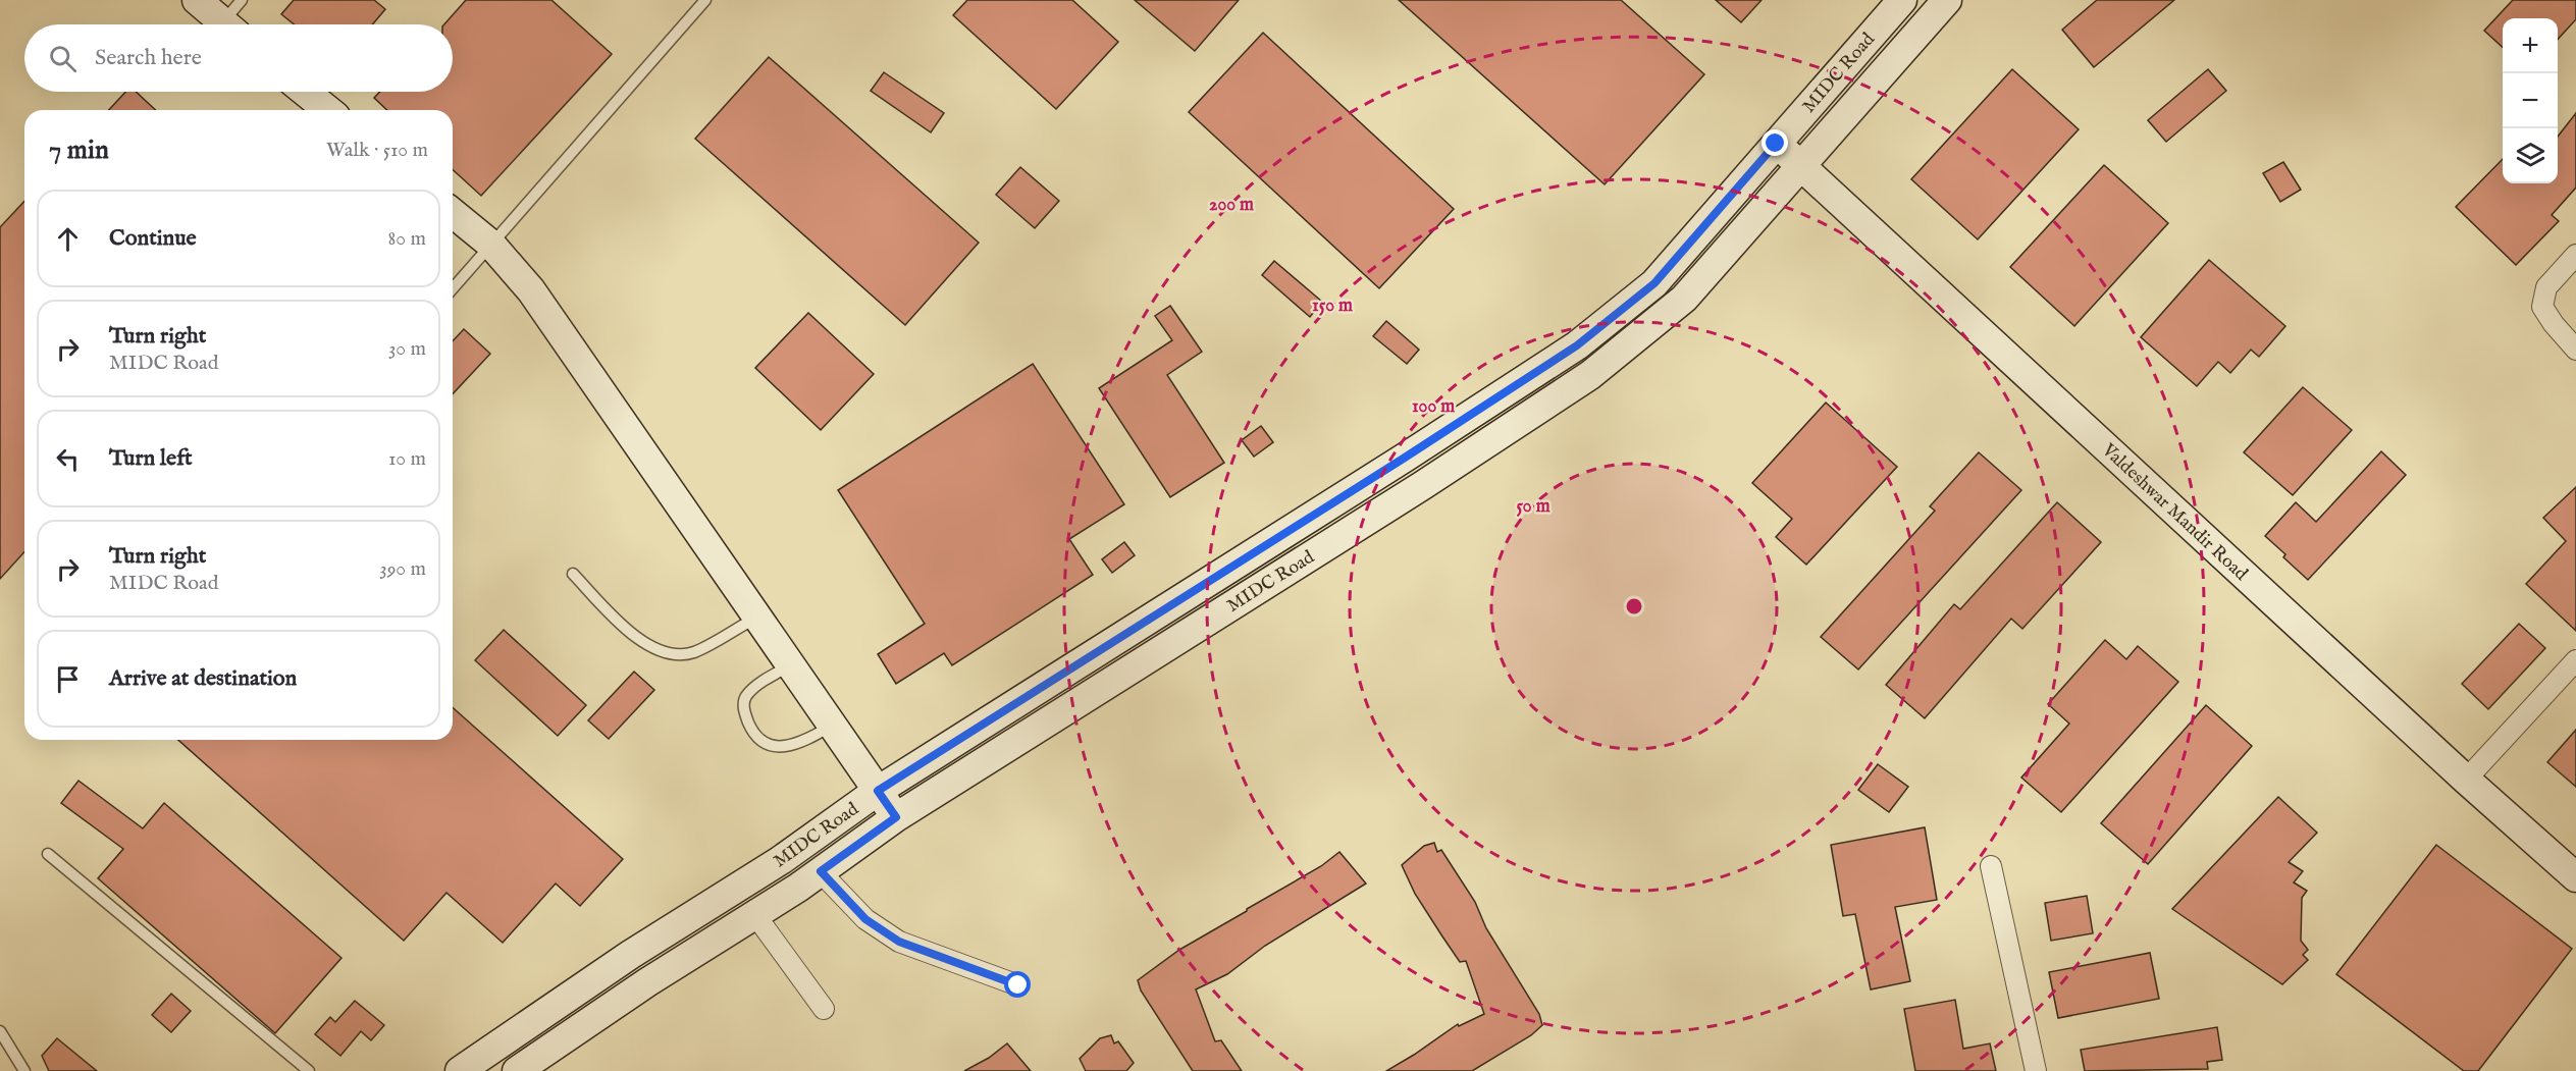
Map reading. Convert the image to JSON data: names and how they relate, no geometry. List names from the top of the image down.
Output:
{
  "streets": {
    "main road": ["MIDC Road", "Valdeshwar Mandir Road"]
  },
  "crossings": [
    ["MIDC Road", "Valdeshwar Mandir Road"]
  ],
  "page": {
    "map_buttons": ["+", "−"],
    "search": "Search here",
    "heading": ["7 min", "Walk · 510 m"],
    "list": [
      ["Continue", "80 m"],
      ["Turn right", "MIDC Road", "30 m"],
      ["Turn left", "10 m"],
      ["Turn right", "MIDC Road", "390 m"],
      "Arrive at destination"
    ]
  },
  "rings": [
    "200 m",
    "150 m",
    "100 m",
    "50 m"
  ]
}
